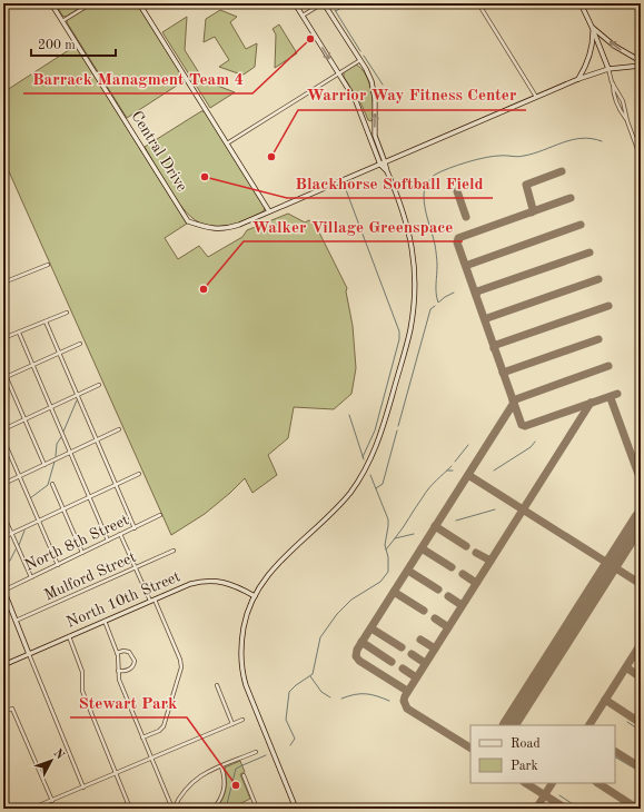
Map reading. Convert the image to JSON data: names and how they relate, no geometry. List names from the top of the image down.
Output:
{
  "streets": {
    "street": [
      "Central Drive",
      "North 8th Street",
      "Mulford Street",
      "North 10th Street"
    ]
  },
  "places": [
    "Barrack Managment Team 4",
    "Warrior Way Fitness Center",
    "Blackhorse Softball Field",
    "Walker Village Greenspace",
    "Stewart Park"
  ],
  "legend": ["Road", "Park"],
  "scale_bar": "200 m",
  "north": "top right"
}
